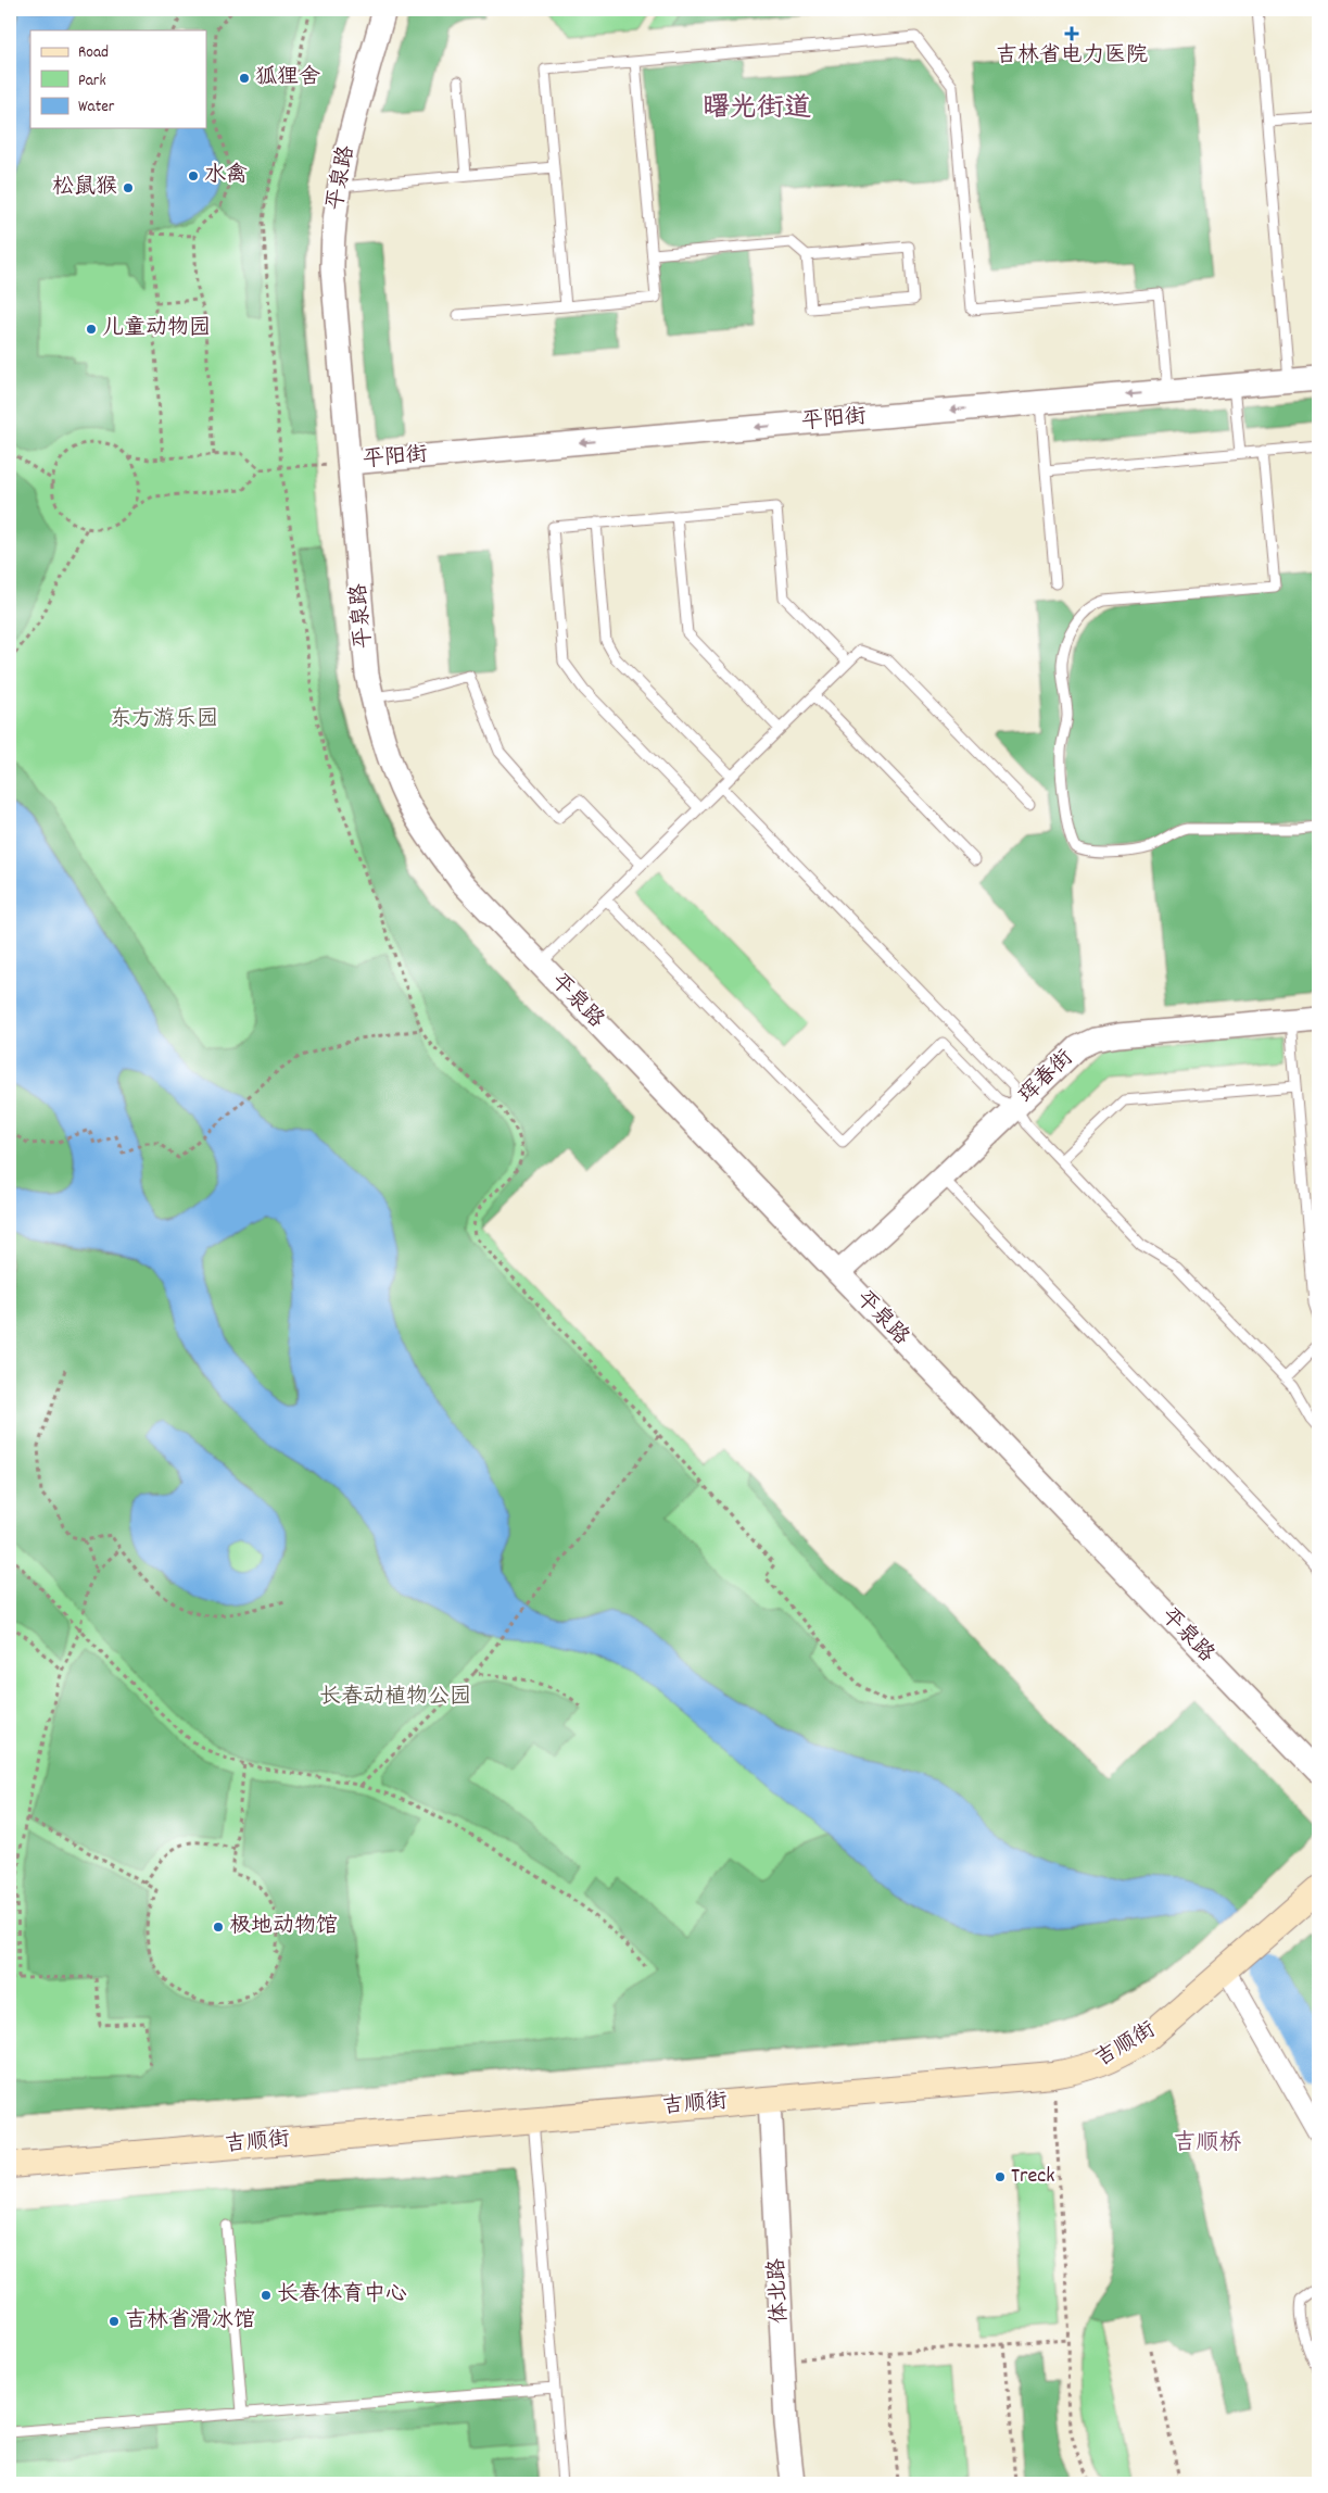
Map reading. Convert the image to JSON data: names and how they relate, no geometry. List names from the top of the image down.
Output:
{
  "streets": {
    "main road": ["吉顺街"],
    "street": [
      "平泉路",
      "平阳街",
      "珲春街",
      "体北路"
    ]
  },
  "crossings": [
    ["平泉路", "平阳街"],
    ["平泉路", "珲春街"],
    ["吉顺街", "体北路"]
  ],
  "one_way": ["平阳街"],
  "districts": ["曙光街道", "吉顺桥"],
  "parks": ["东方游乐园", "长春动植物公园"],
  "places": {
    "health": ["吉林省电力医院"],
    "other": [
      "狐狸舍",
      "水禽",
      "松鼠猴",
      "儿童动物园",
      "极地动物馆",
      "Treck",
      "长春体育中心",
      "吉林省滑冰馆"
    ]
  },
  "legend": ["Road", "Park", "Water"]
}
